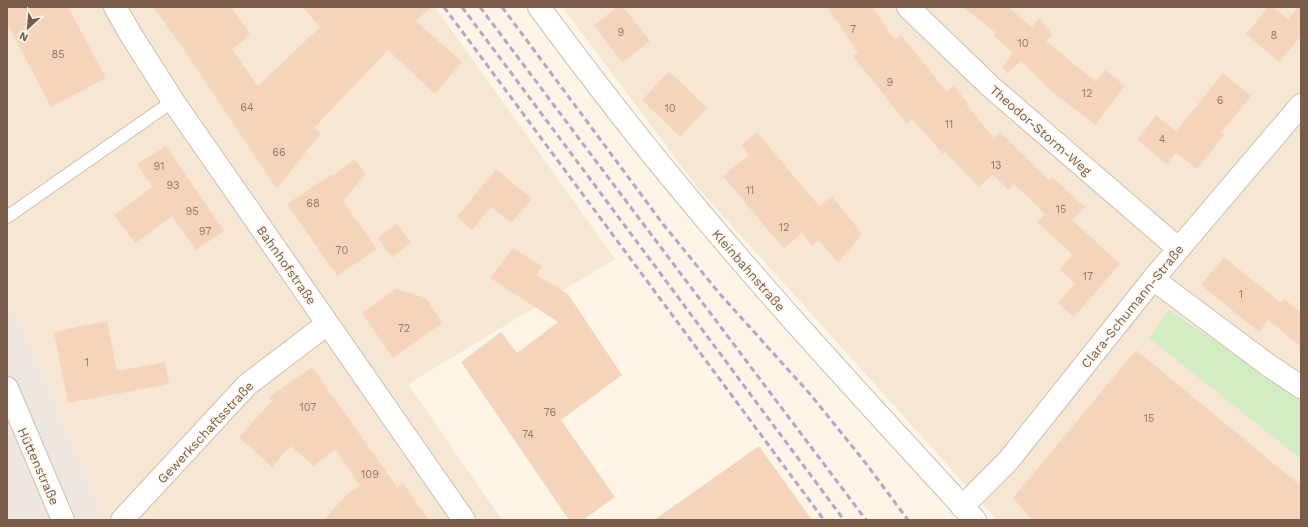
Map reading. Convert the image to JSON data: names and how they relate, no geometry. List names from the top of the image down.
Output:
{
  "streets": {
    "street": [
      "Theodor-Storm-Weg",
      "Bahnhofstraße",
      "Kleinbahnstraße",
      "Clara-Schumann-Straße",
      "Gewerkschaftsstraße",
      "Hüttenstraße"
    ]
  },
  "crossings": [
    ["Theodor-Storm-Weg", "Clara-Schumann-Straße"],
    ["Bahnhofstraße", "Gewerkschaftsstraße"],
    ["Kleinbahnstraße", "Clara-Schumann-Straße"]
  ],
  "house_numbers": [
    "7",
    "9",
    "8",
    "10",
    "85",
    "9",
    "12",
    "6",
    "64",
    "10",
    "11",
    "4",
    "66",
    "13",
    "91",
    "93",
    "11",
    "68",
    "15",
    "95",
    "12",
    "97",
    "70",
    "17",
    "1",
    "72",
    "1",
    "107",
    "76",
    "15",
    "74",
    "109"
  ],
  "north": "bottom left"
}
